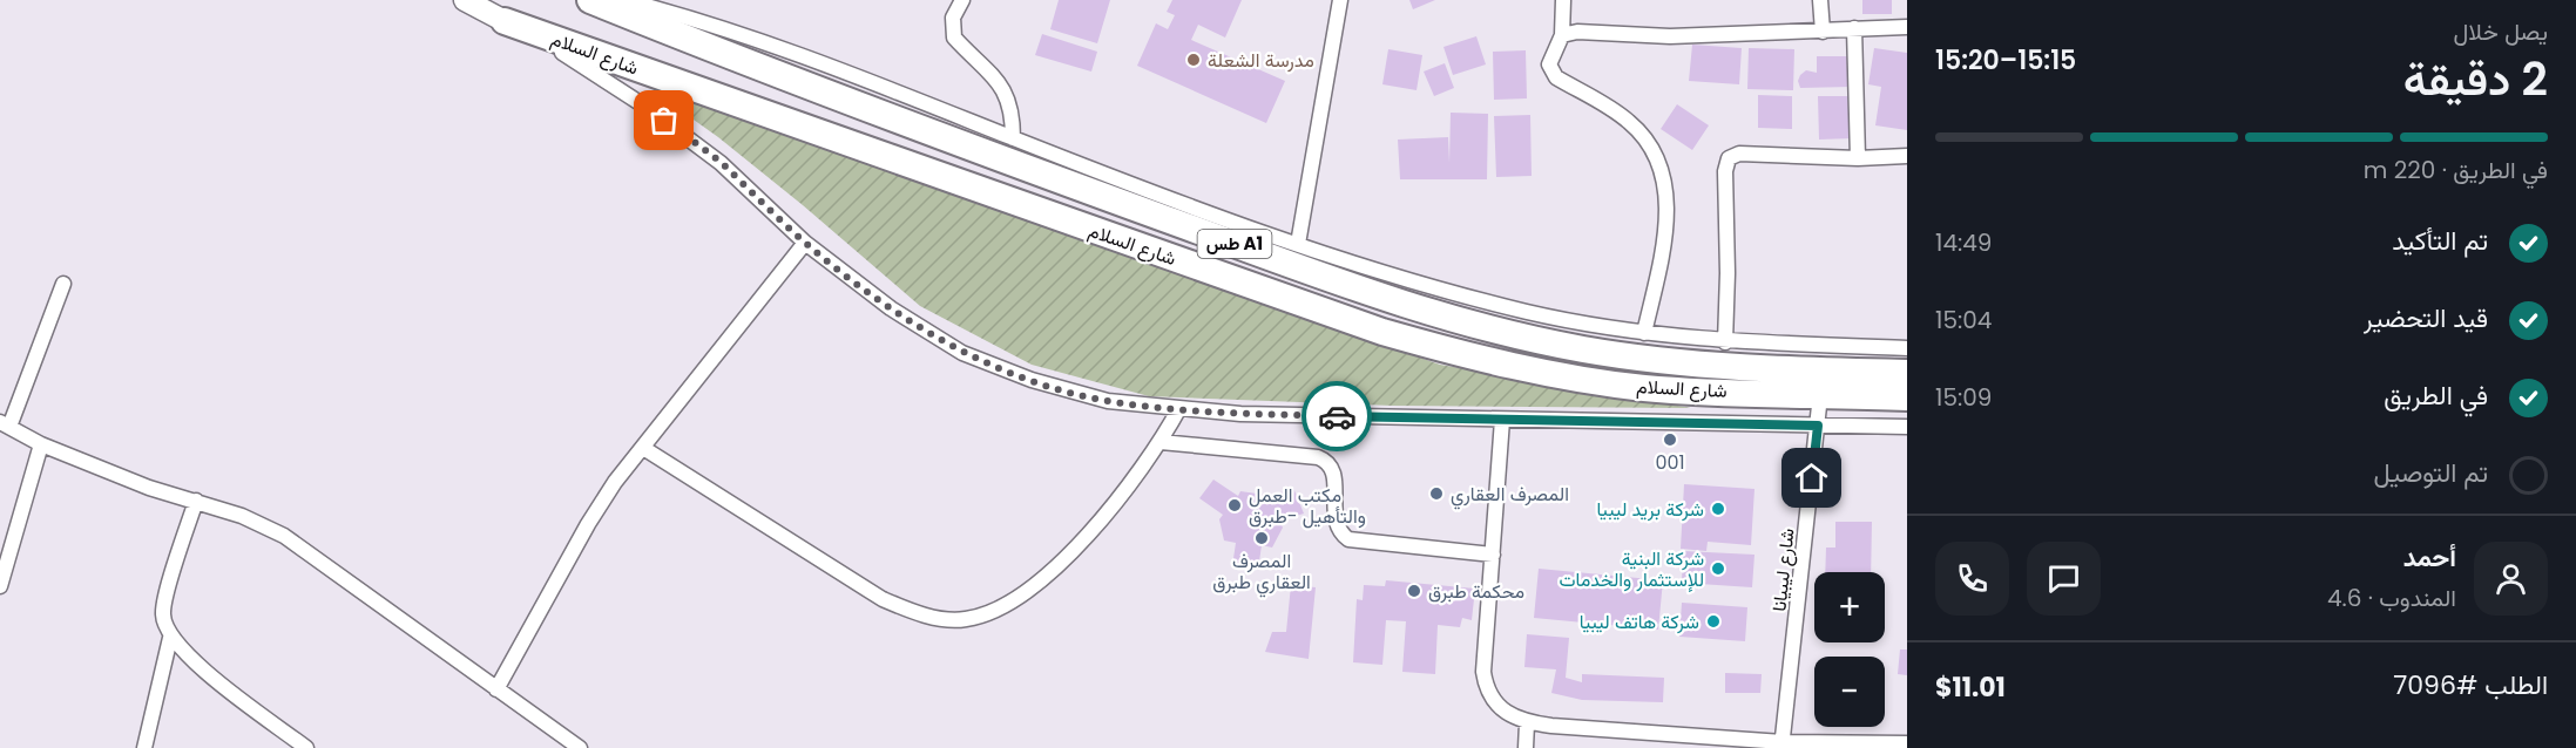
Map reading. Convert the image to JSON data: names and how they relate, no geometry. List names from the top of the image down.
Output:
{
  "streets": {
    "highway": ["شارع السلام", "طس A1"],
    "street": ["شارع ليبيانا"]
  },
  "crossings": [
    ["شارع السلام", "شارع ليبيانا"]
  ],
  "places": [
    "مدرسة الشعلة",
    "001",
    "المصرف العقاري",
    "مكتب العمل والتأهيل -طبرق",
    "شركة بريد ليبيا",
    "المصرف العقاري طبرق",
    "شركة البنية للإستثمار والخدمات",
    "محكمة طبرق",
    "شركة هاتف ليبيا"
  ],
  "page": {
    "heading": ["2 دقيقة", "يصل خلال", "15:15–15:20"],
    "panel": [
      "أحمد",
      "المندوب · 4.6",
      "الطلب #7096",
      "$11.01"
    ],
    "bar": "في الطريق · 220 m",
    "list": [
      ["تم التأكيد", "14:49"],
      ["قيد التحضير", "15:04"],
      ["في الطريق", "15:09"],
      "تم التوصيل"
    ],
    "map_buttons": ["+", "−"]
  }
}
